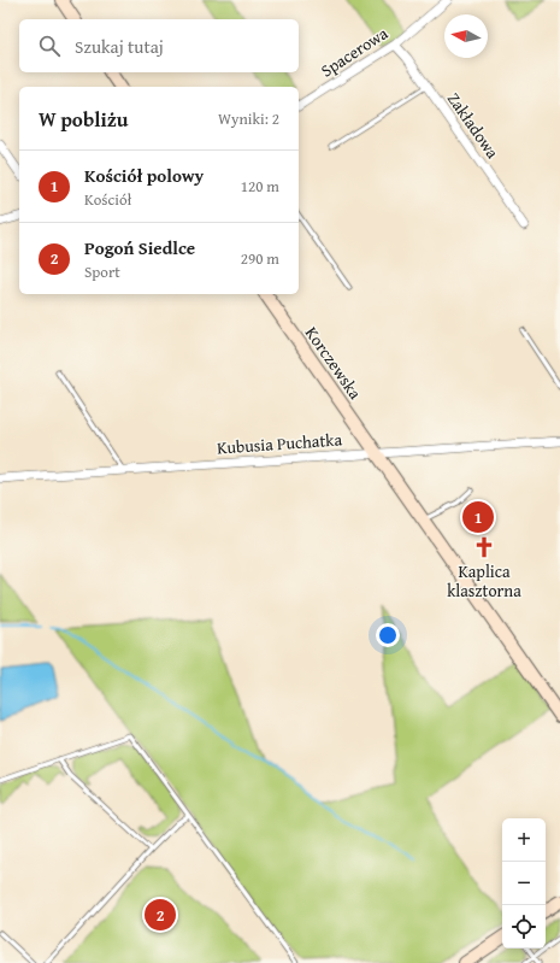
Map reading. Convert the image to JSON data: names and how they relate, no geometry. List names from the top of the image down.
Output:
{
  "streets": {
    "street": [
      "Spacerowa",
      "Zakładowa",
      "Korczewska",
      "Kubusia Puchatka"
    ]
  },
  "crossings": [
    ["Spacerowa", "Zakładowa"],
    ["Korczewska", "Kubusia Puchatka"]
  ],
  "places": {
    "church": ["Kaplica klasztorna"]
  },
  "north": "left",
  "page": {
    "search": "Szukaj tutaj",
    "heading": ["W pobliżu", "Wyniki: 2"],
    "list": [
      {
        "mark": "1",
        "name": "Kościół polowy",
        "note": "Kościół",
        "value": "120 m"
      },
      {
        "mark": "2",
        "name": "Pogoń Siedlce",
        "note": "Sport",
        "value": "290 m"
      }
    ],
    "pins": ["1", "2"],
    "map_buttons": ["+", "−"]
  }
}
